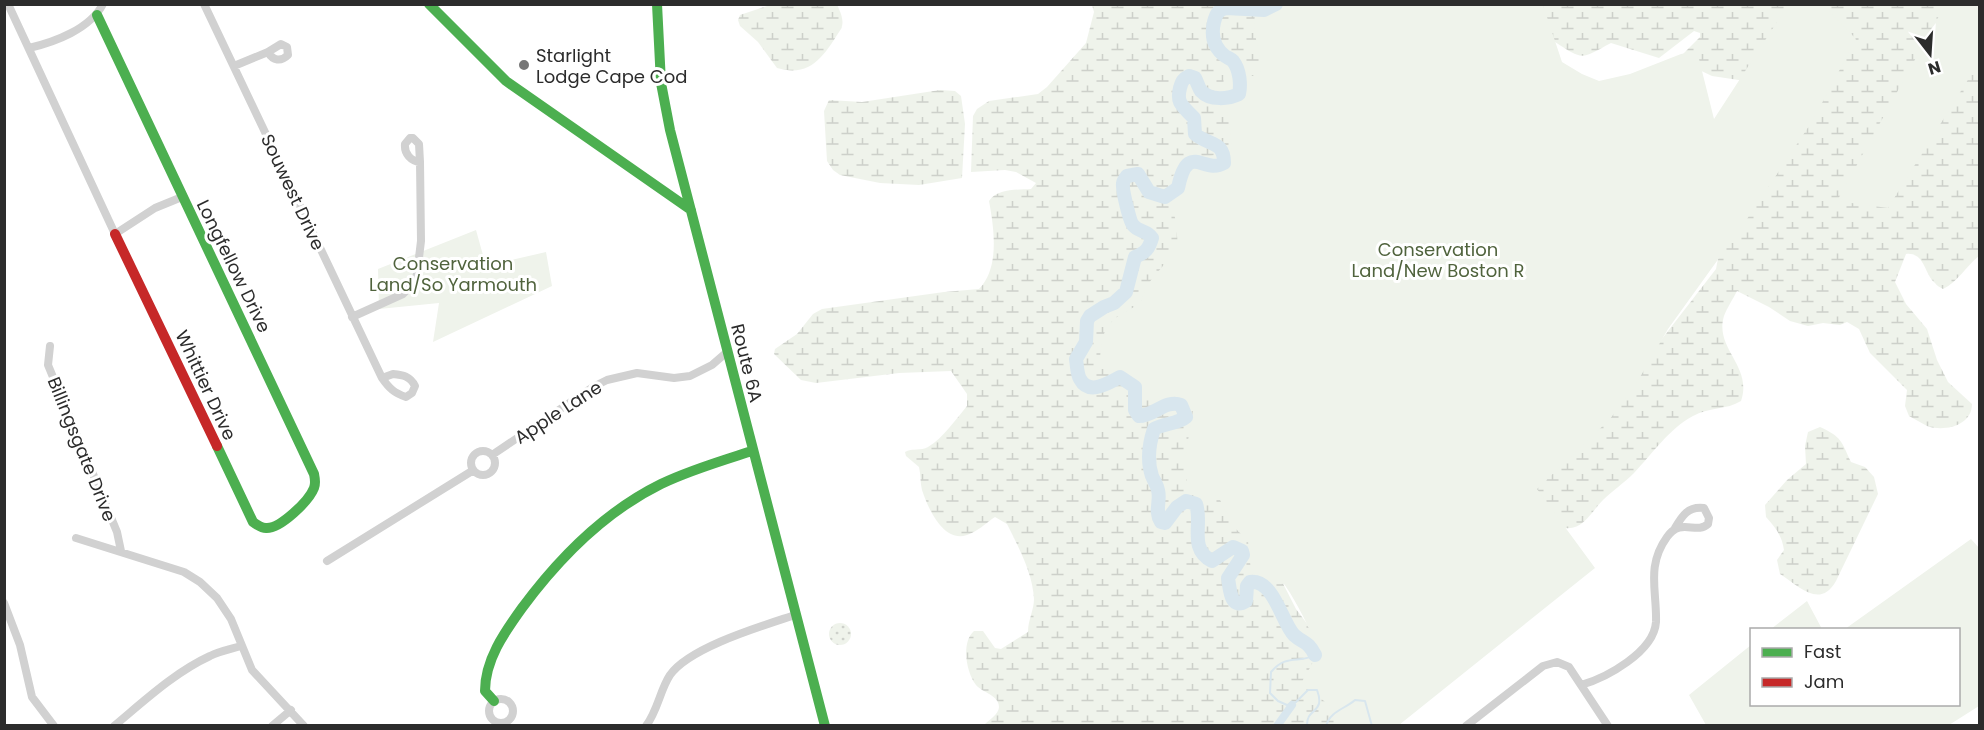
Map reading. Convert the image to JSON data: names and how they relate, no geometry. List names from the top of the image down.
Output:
{
  "streets": {
    "street": [
      "Souwest Drive",
      "Longfellow Drive",
      "Route 6A",
      "Whittier Drive",
      "Apple Lane",
      "Billingsgate Drive"
    ]
  },
  "crossings": [
    ["Longfellow Drive", "Whittier Drive"],
    ["Route 6A", "Apple Lane"]
  ],
  "parks": ["Conservation Land/New Boston R", "Conservation Land/So Yarmouth"],
  "places": ["Starlight Lodge Cape Cod"],
  "legend": ["Fast", "Jam"],
  "north": "bottom"
}
